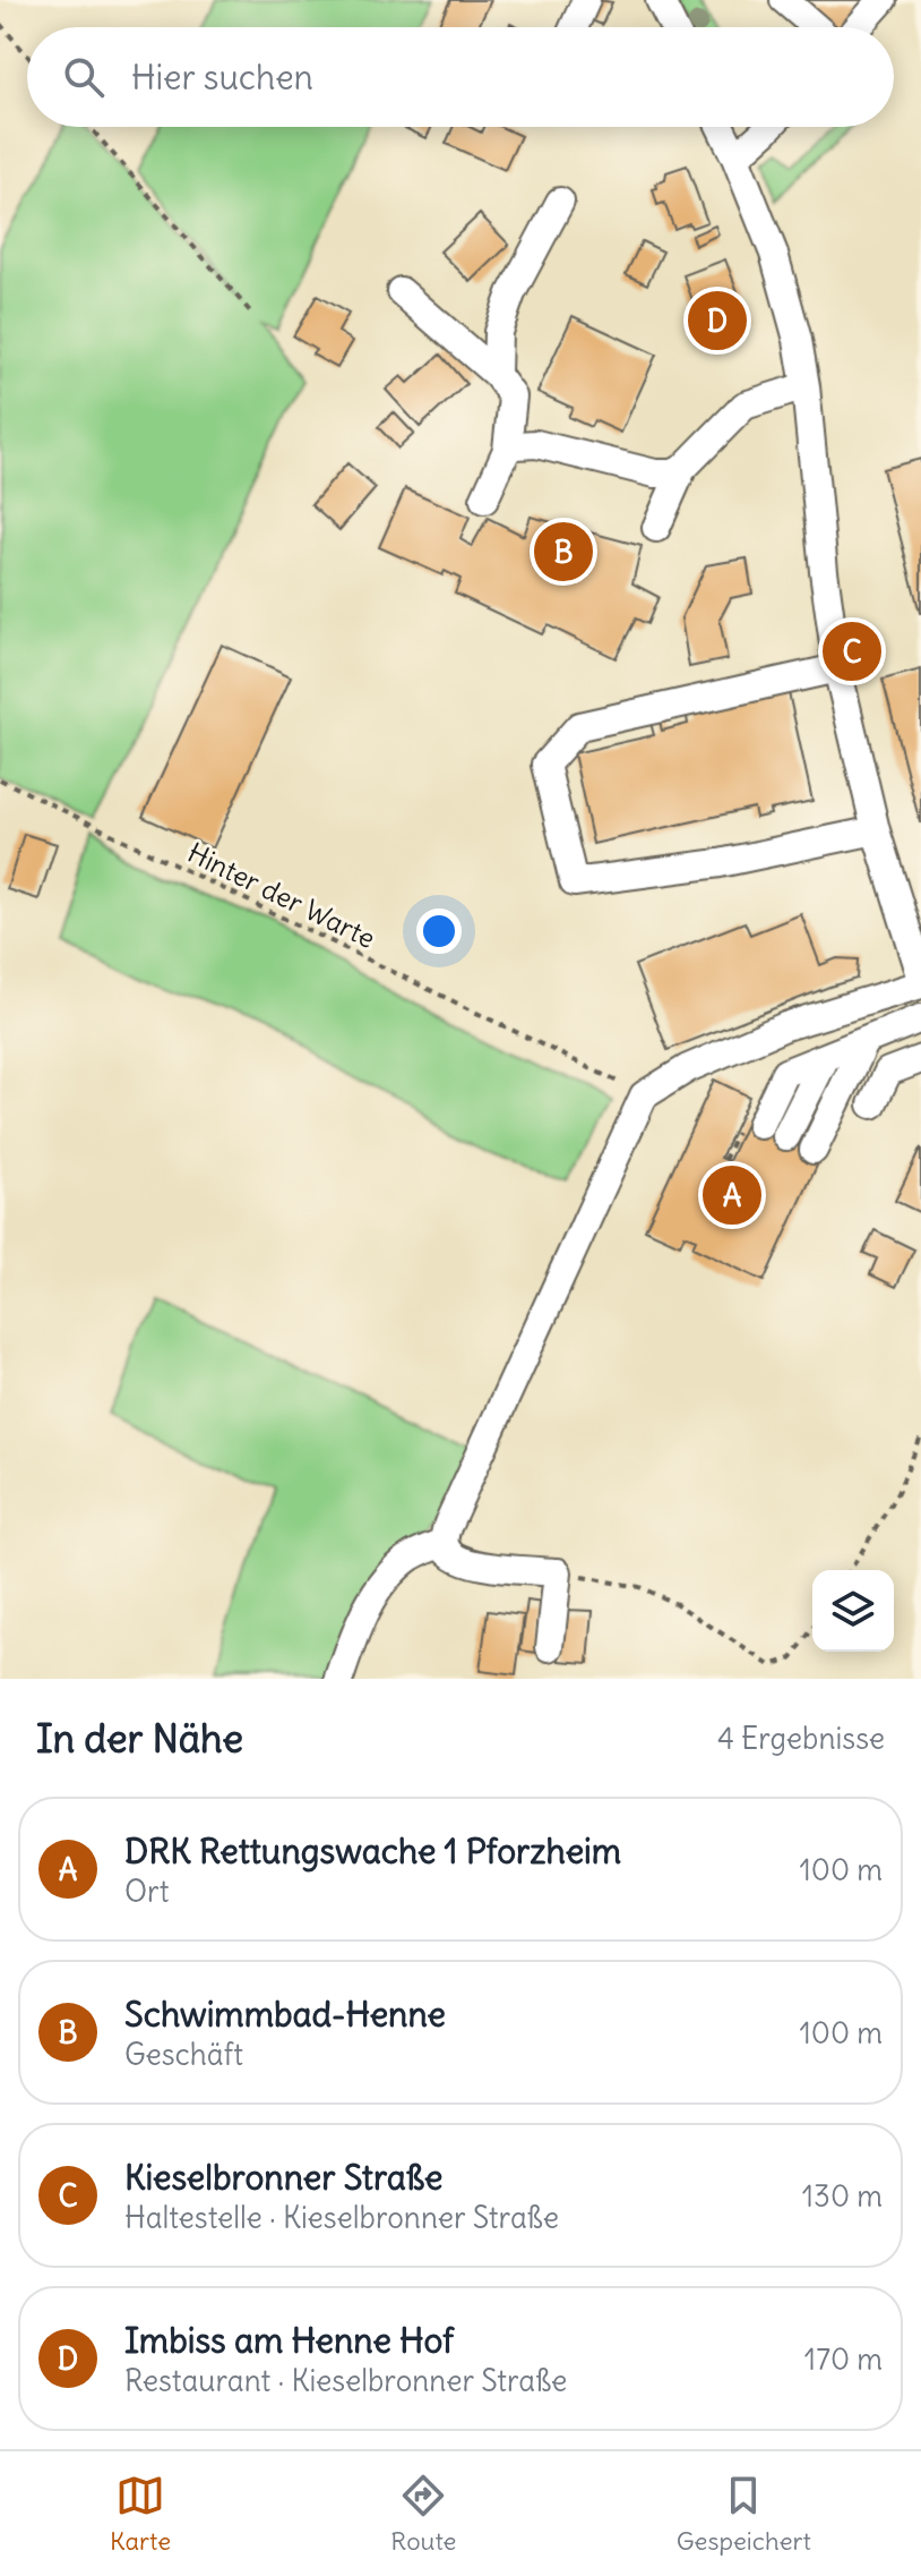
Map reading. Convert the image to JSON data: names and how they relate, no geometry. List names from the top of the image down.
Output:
{
  "streets": {
    "path": ["Hinter der Warte"]
  },
  "page": {
    "search": "Hier suchen",
    "pins": [
      "D",
      "B",
      "C",
      "A"
    ],
    "heading": ["In der Nähe", "4 Ergebnisse"],
    "list": [
      {
        "mark": "A",
        "name": "DRK Rettungswache 1 Pforzheim",
        "note": "Ort",
        "value": "100 m"
      },
      {
        "mark": "B",
        "name": "Schwimmbad-Henne",
        "note": "Geschäft",
        "value": "100 m"
      },
      {
        "mark": "C",
        "name": "Kieselbronner Straße",
        "note": "Haltestelle · Kieselbronner Straße",
        "value": "130 m"
      },
      {
        "mark": "D",
        "name": "Imbiss am Henne Hof",
        "note": "Restaurant · Kieselbronner Straße",
        "value": "170 m"
      }
    ],
    "nav": ["Karte", "Route", "Gespeichert"]
  }
}
